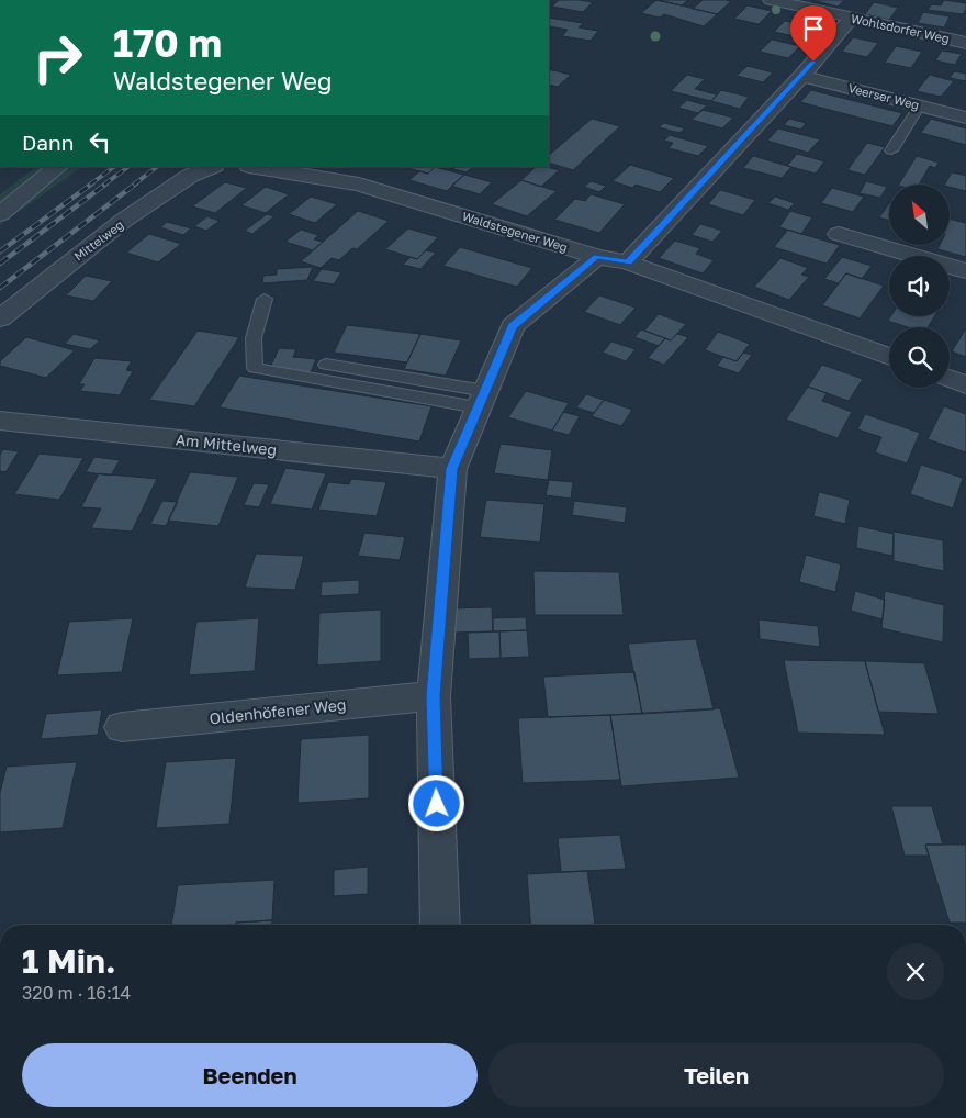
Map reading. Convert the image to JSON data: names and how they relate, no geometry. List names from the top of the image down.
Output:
{
  "streets": {
    "street": [
      "Wohlsdorfer Weg",
      "Veerser Weg",
      "Waldstegener Weg",
      "Mittelweg",
      "Am Mittelweg",
      "Oldenhöfener Weg"
    ]
  },
  "north": "top left",
  "page": {
    "turn": ["170 m", "Waldstegener Weg"],
    "then": "Dann",
    "heading": ["1 Min.", "320 m · 16:14"],
    "buttons": ["Beenden", "Teilen"]
  }
}
